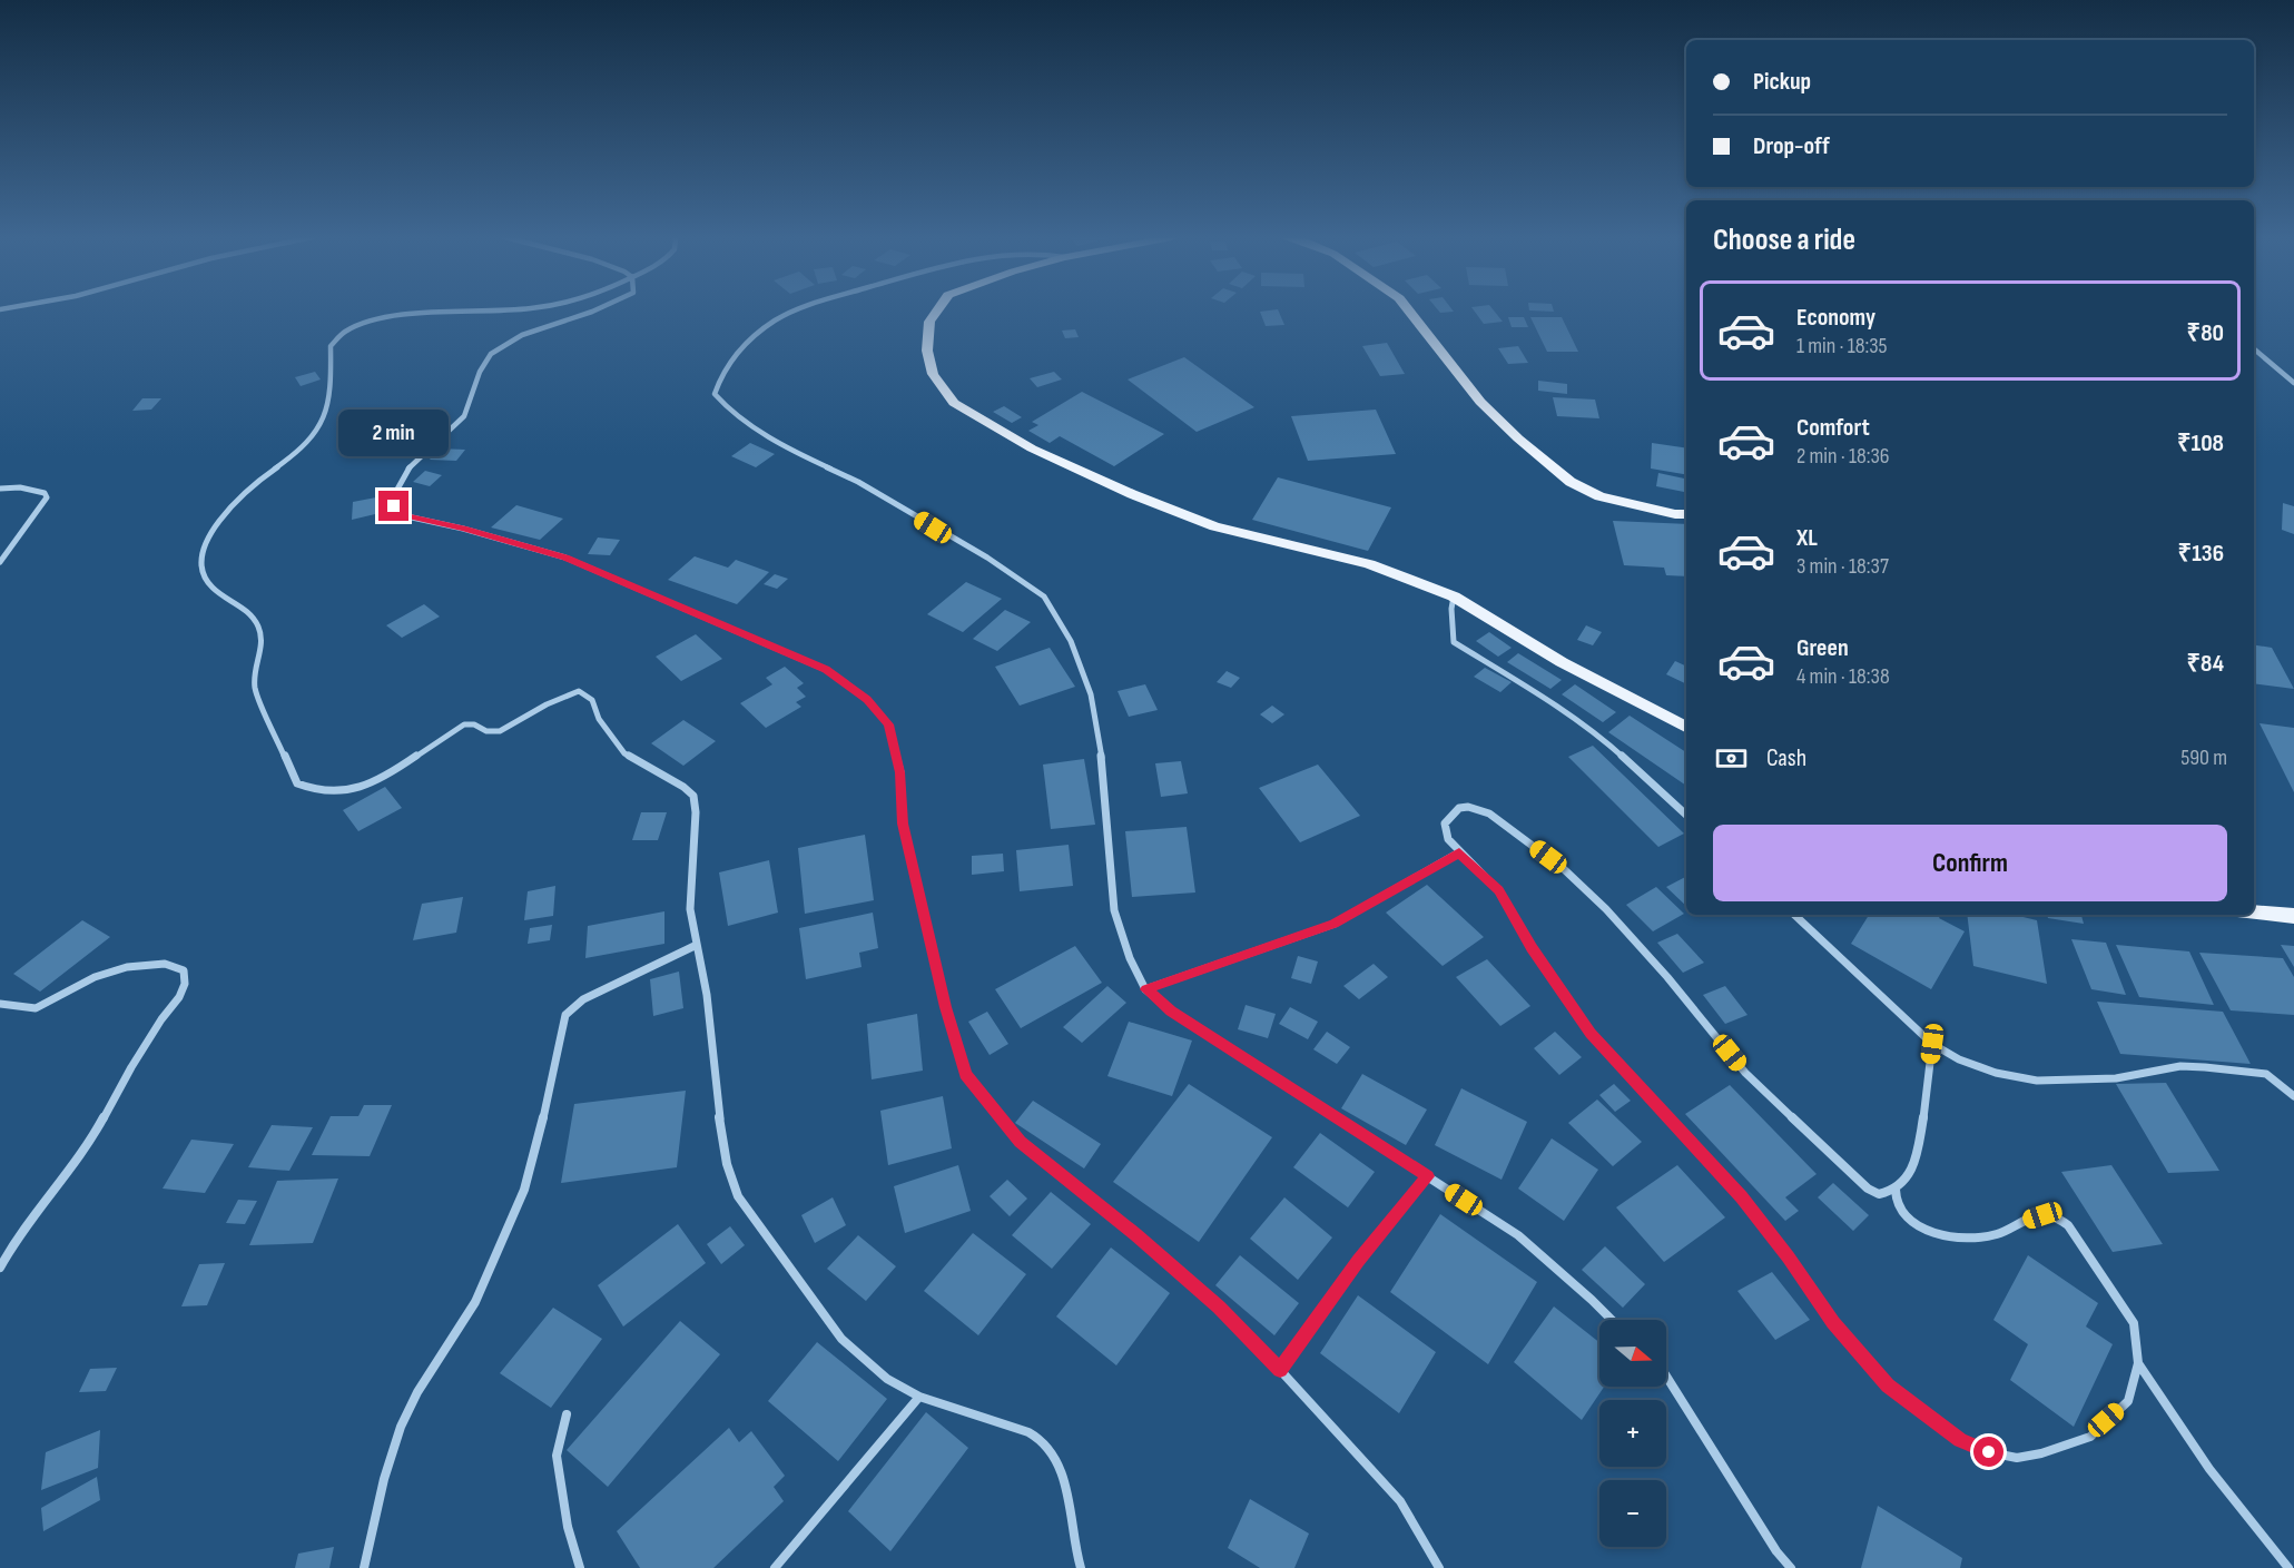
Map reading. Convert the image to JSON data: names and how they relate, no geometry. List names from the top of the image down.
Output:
{
  "north": "right",
  "page": {
    "banner": ["Pickup", "Drop-off"],
    "heading": "Choose a ride",
    "list": [
      {
        "name": "Economy",
        "note": "1 min · 18:35",
        "value": "₹80"
      },
      {
        "name": "Comfort",
        "note": "2 min · 18:36",
        "value": "₹108"
      },
      {
        "name": "XL",
        "note": "3 min · 18:37",
        "value": "₹136"
      },
      {
        "name": "Green",
        "note": "4 min · 18:38",
        "value": "₹84"
      }
    ],
    "bubble": "2 min",
    "pay": ["Cash", "590 m"],
    "buttons": "Confirm",
    "map_buttons": ["+", "−"]
  }
}
